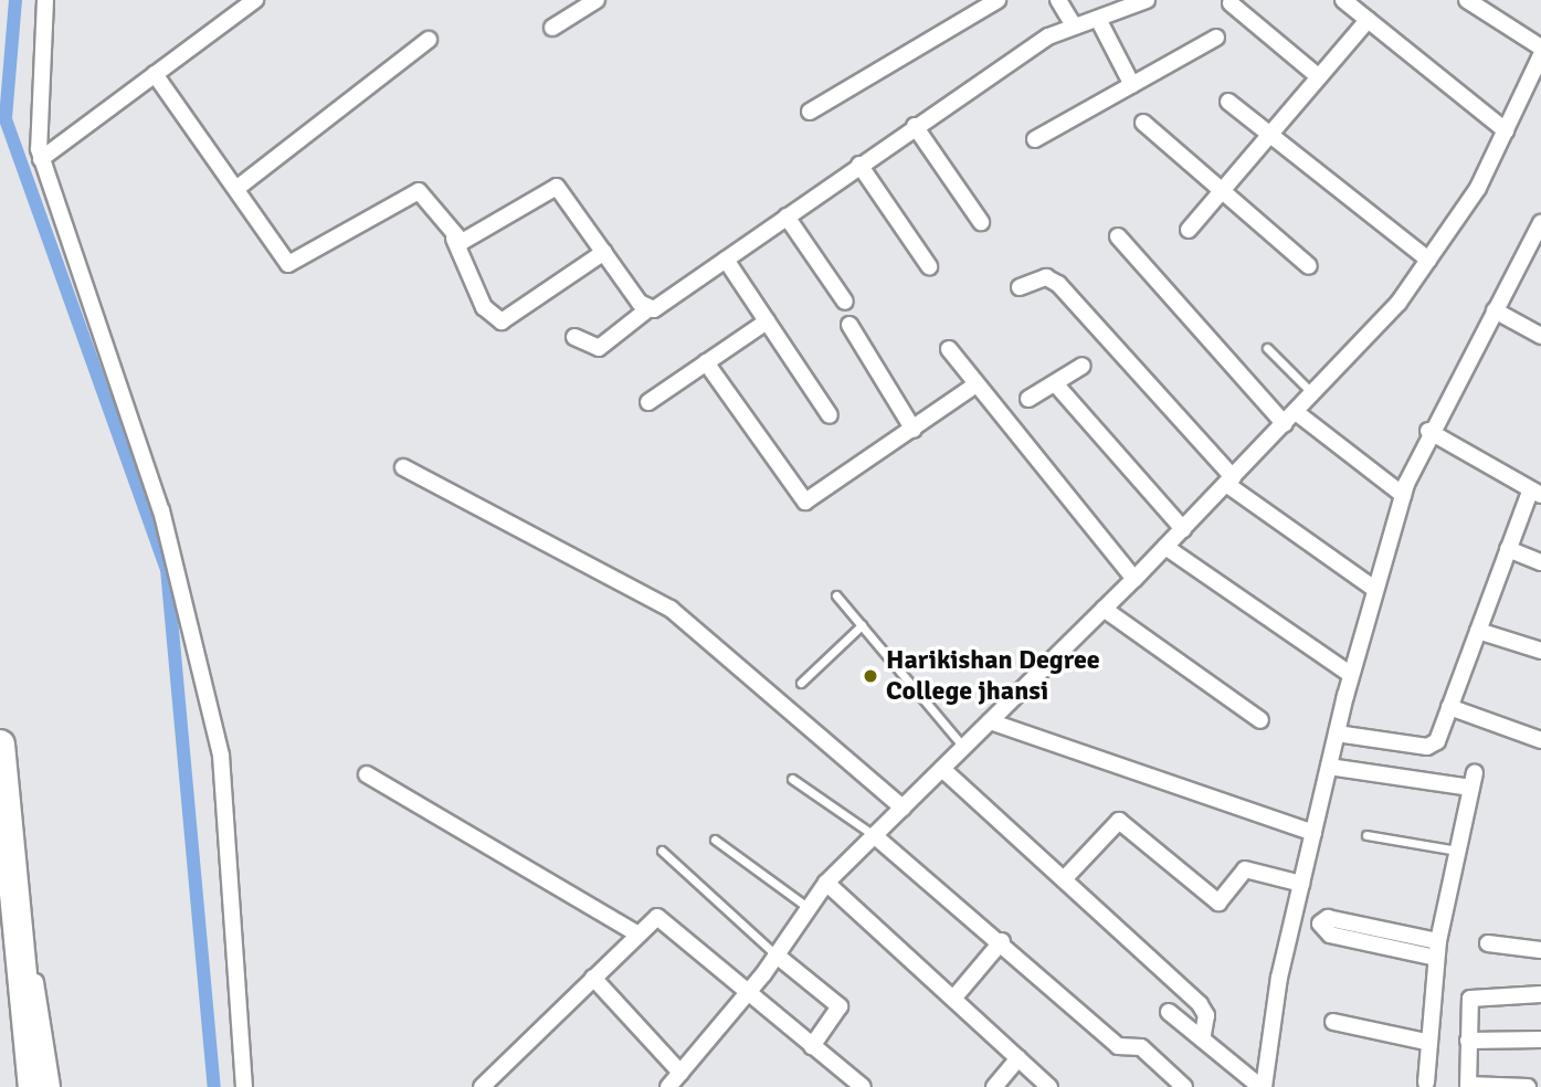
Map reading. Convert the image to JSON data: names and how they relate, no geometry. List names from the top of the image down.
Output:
{
  "places": ["Harikishan Degree College jhansi"]
}
